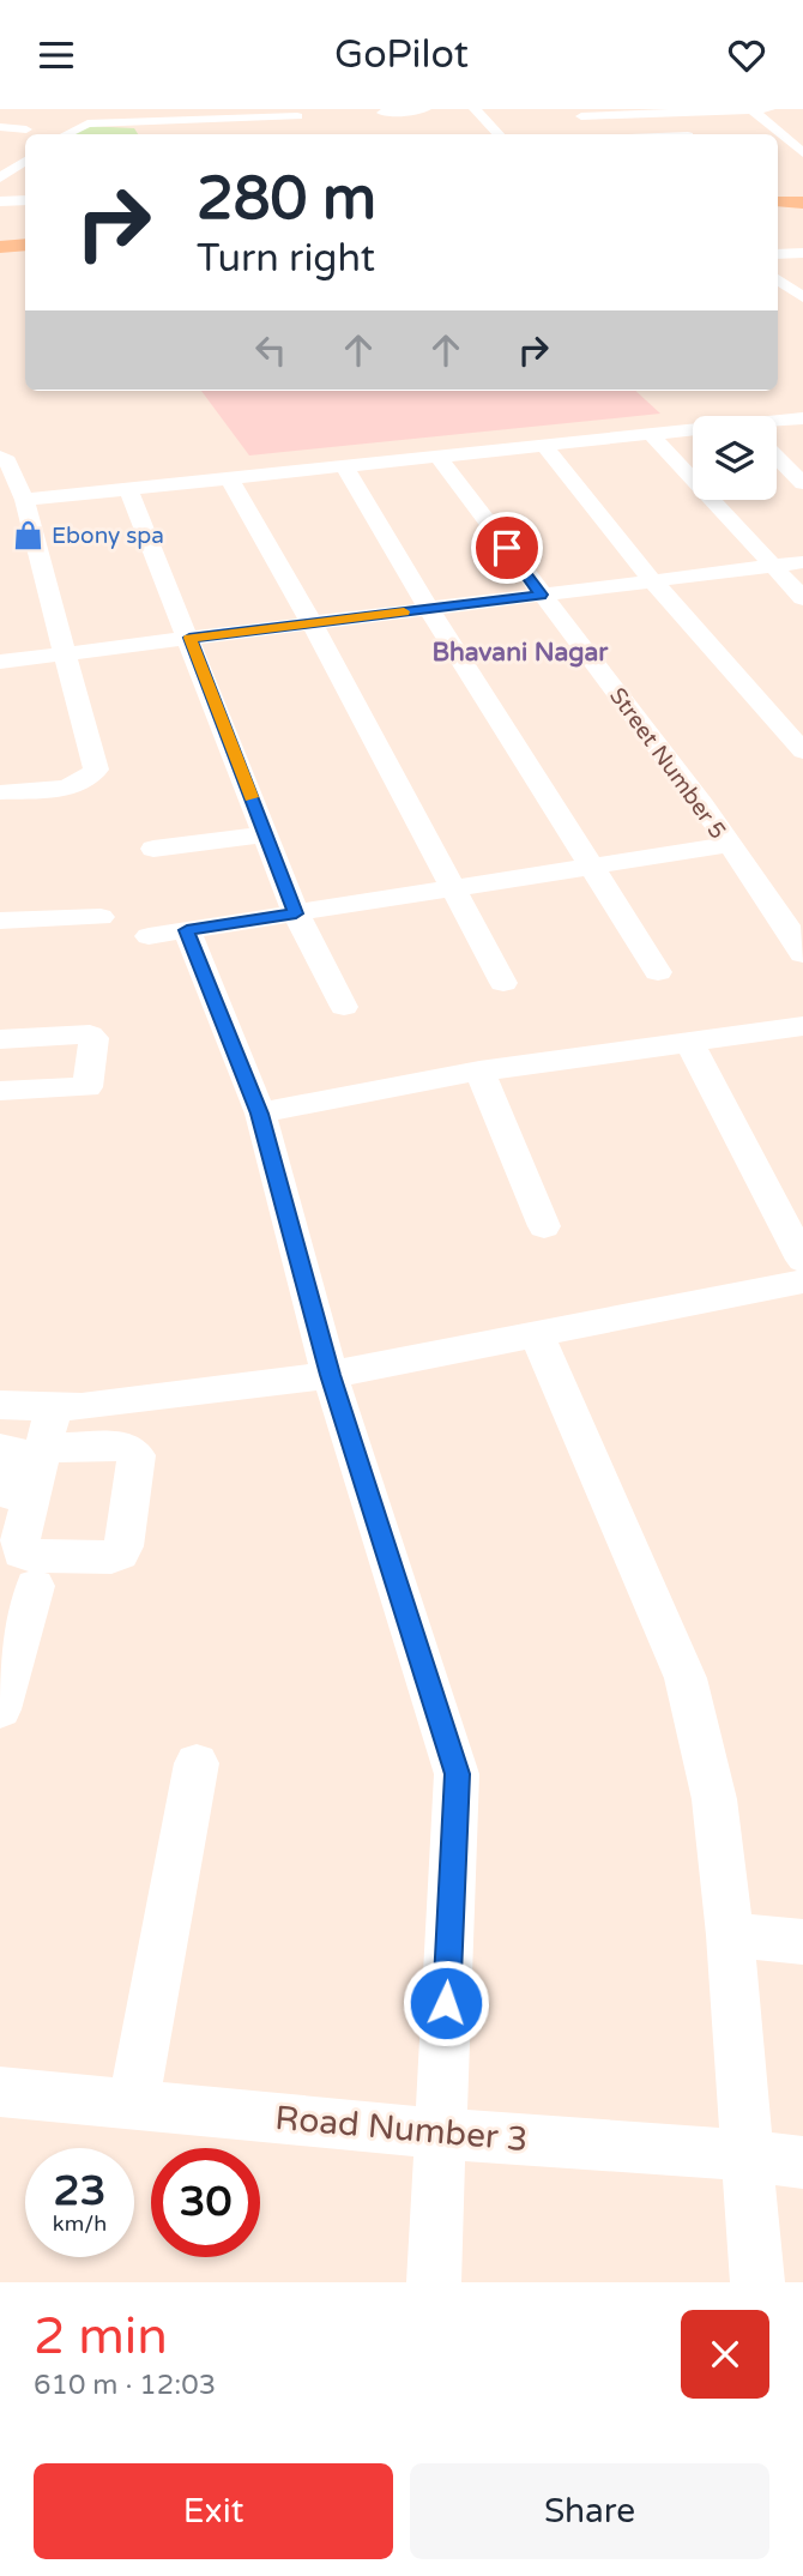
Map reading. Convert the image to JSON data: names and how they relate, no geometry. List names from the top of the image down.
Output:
{
  "streets": {
    "street": ["Street Number 5", "Road Number 3"]
  },
  "districts": ["Bhavani Nagar"],
  "places": {
    "shop": ["Ebony spa"]
  },
  "page": {
    "header": "GoPilot",
    "turn": ["280 m", "Turn right"],
    "speed": "23 km/h",
    "limit": "30",
    "heading": ["2 min", "610 m · 12:03"],
    "buttons": ["Exit", "Share"]
  }
}
